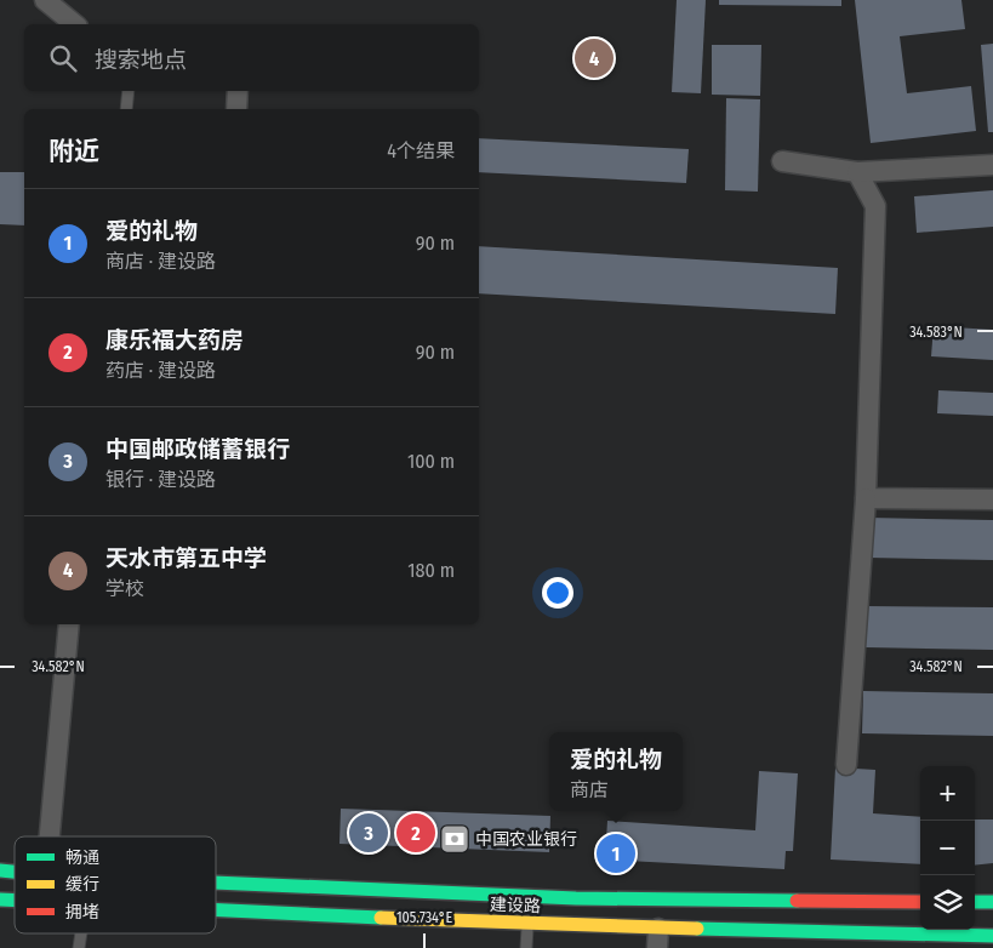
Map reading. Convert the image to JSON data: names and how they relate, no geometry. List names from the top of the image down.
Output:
{
  "streets": {
    "main road": ["建设路"]
  },
  "places": {
    "bank": ["中国农业银行"]
  },
  "legend": ["畅通", "缓行", "拥堵"],
  "page": {
    "search": "搜索地点",
    "pins": [
      "4",
      "2",
      "3",
      "1"
    ],
    "heading": ["附近", "4个结果"],
    "list": [
      {
        "mark": "1",
        "name": "爱的礼物",
        "note": "商店 · 建设路",
        "value": "90 m"
      },
      {
        "mark": "2",
        "name": "康乐福大药房",
        "note": "药店 · 建设路",
        "value": "90 m"
      },
      {
        "mark": "3",
        "name": "中国邮政储蓄银行",
        "note": "银行 · 建设路",
        "value": "100 m"
      },
      {
        "mark": "4",
        "name": "天水市第五中学",
        "note": "学校",
        "value": "180 m"
      }
    ],
    "popup": ["爱的礼物", "商店"],
    "map_buttons": ["+", "−"]
  },
  "coordinates": ["34.583°N", "34.582°N", "105.734°E"]
}
